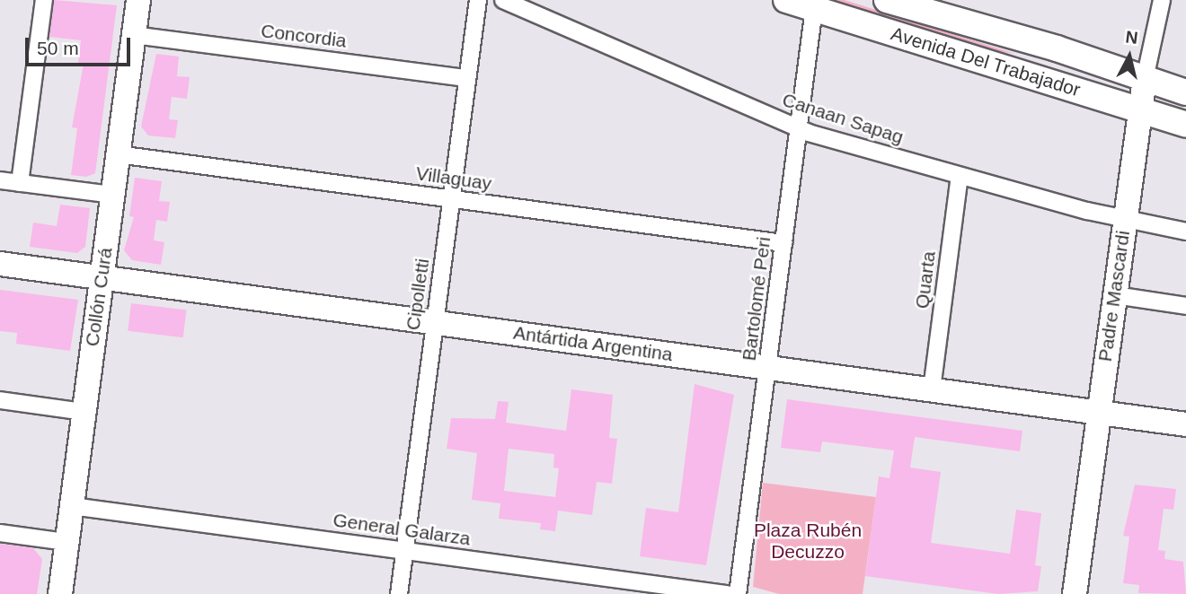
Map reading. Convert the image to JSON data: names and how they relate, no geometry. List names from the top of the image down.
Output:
{
  "streets": {
    "main road": [
      "Avenida Del Trabajador",
      "Padre Mascardi",
      "Collón Curá",
      "Antártida Argentina"
    ],
    "street": [
      "Concordia",
      "Canaan Sapag",
      "Villaguay",
      "Quarta",
      "Cipolletti",
      "Bartolomé Peri",
      "General Galarza"
    ]
  },
  "crossings": [
    ["Concordia", "Cipolletti"],
    ["Concordia", "Collón Curá"],
    ["Avenida Del Trabajador", "Padre Mascardi"],
    ["Avenida Del Trabajador", "Bartolomé Peri"],
    ["Canaan Sapag", "Quarta"],
    ["Canaan Sapag", "Padre Mascardi"],
    ["Canaan Sapag", "Bartolomé Peri"],
    ["Villaguay", "Cipolletti"],
    ["Villaguay", "Collón Curá"],
    ["Villaguay", "Bartolomé Peri"],
    ["Quarta", "Antártida Argentina"],
    ["Cipolletti", "Antártida Argentina"],
    ["Cipolletti", "General Galarza"],
    ["Padre Mascardi", "Antártida Argentina"],
    ["Collón Curá", "Antártida Argentina"],
    ["Collón Curá", "General Galarza"],
    ["Bartolomé Peri", "Antártida Argentina"]
  ],
  "parks": ["Plaza Rubén Decuzzo"],
  "scale_bar": "50 m",
  "north": "top"
}
